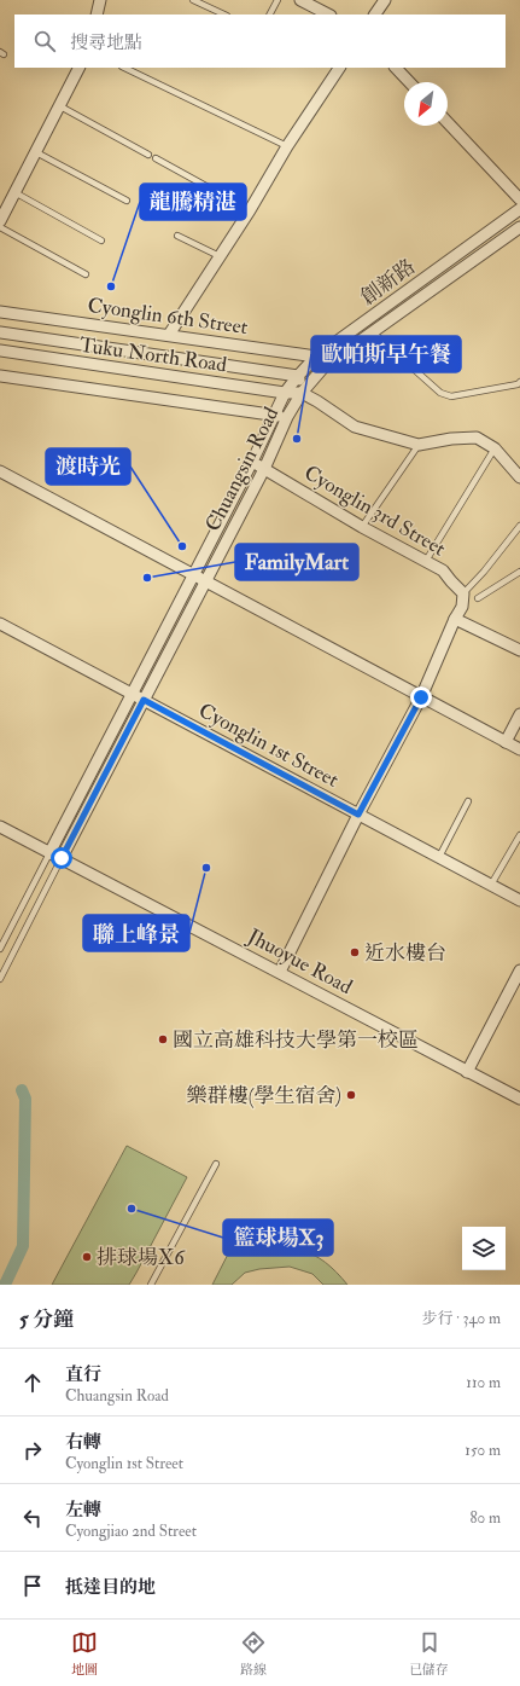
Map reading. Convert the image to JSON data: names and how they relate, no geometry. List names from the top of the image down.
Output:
{
  "streets": {
    "street": [
      "創新路",
      "Cyonglin 6th Street",
      "Tuku North Road",
      "Chuangsin Road",
      "Cyonglin 3rd Street",
      "Cyonglin 1st Street",
      "Jhuoyue Road"
    ]
  },
  "crossings": [
    ["創新路", "Cyonglin 6th Street"],
    ["創新路", "Tuku North Road"],
    ["創新路", "Chuangsin Road"],
    ["Tuku North Road", "Chuangsin Road"],
    ["Chuangsin Road", "Cyonglin 3rd Street"],
    ["Chuangsin Road", "Cyonglin 1st Street"],
    ["Chuangsin Road", "Jhuoyue Road"]
  ],
  "places": [
    "龍騰精湛",
    "歐帕斯早午餐",
    "渡時光",
    "FamilyMart",
    "聯上峰景",
    "近水樓台",
    "國立高雄科技大學第一校區",
    "樂群樓(學生宿舍)",
    "籃球場X3",
    "排球場X6"
  ],
  "north": "bottom left",
  "page": {
    "search": "搜尋地點",
    "heading": ["5 分鐘", "步行 · 340 m"],
    "list": [
      ["直行", "Chuangsin Road", "110 m"],
      ["右轉", "Cyonglin 1st Street", "150 m"],
      ["左轉", "Cyongjiao 2nd Street", "80 m"],
      "抵達目的地"
    ],
    "nav": ["地圖", "路線", "已儲存"]
  }
}
